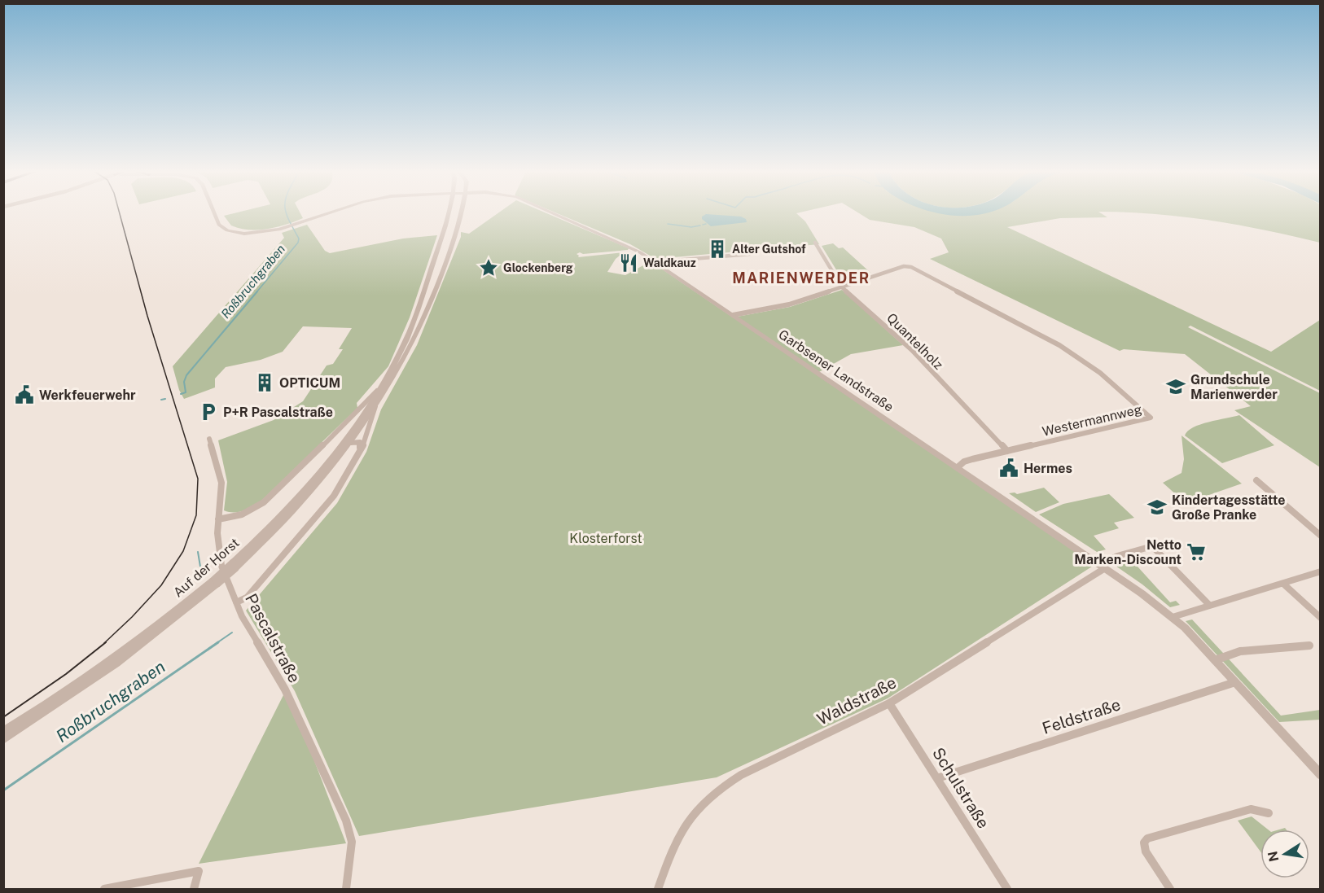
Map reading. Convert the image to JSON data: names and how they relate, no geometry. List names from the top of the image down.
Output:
{
  "streets": {
    "street": [
      "Quantelholz",
      "Garbsener Landstraße",
      "Westermannweg",
      "Auf der Horst",
      "Pascalstraße",
      "Waldstraße",
      "Feldstraße",
      "Schulstraße"
    ]
  },
  "crossings": [
    ["Quantelholz", "Westermannweg"],
    ["Garbsener Landstraße", "Westermannweg"],
    ["Garbsener Landstraße", "Waldstraße"],
    ["Garbsener Landstraße", "Feldstraße"],
    ["Auf der Horst", "Pascalstraße"],
    ["Waldstraße", "Schulstraße"],
    ["Feldstraße", "Schulstraße"]
  ],
  "districts": ["MARIENWERDER"],
  "water": ["Roßbruchgraben"],
  "parks": ["Klosterforst"],
  "places": {
    "building": ["Alter Gutshof", "OPTICUM"],
    "restaurant": ["Waldkauz"],
    "place": ["Glockenberg"],
    "school or university": ["Grundschule Marienwerder", "Kindertagesstätte Große Pranke"],
    "public building": ["Werkfeuerwehr", "Hermes"],
    "parking": ["P+R Pascalstraße"],
    "supermarket": ["Netto Marken-Discount"]
  },
  "north": "left"
}
